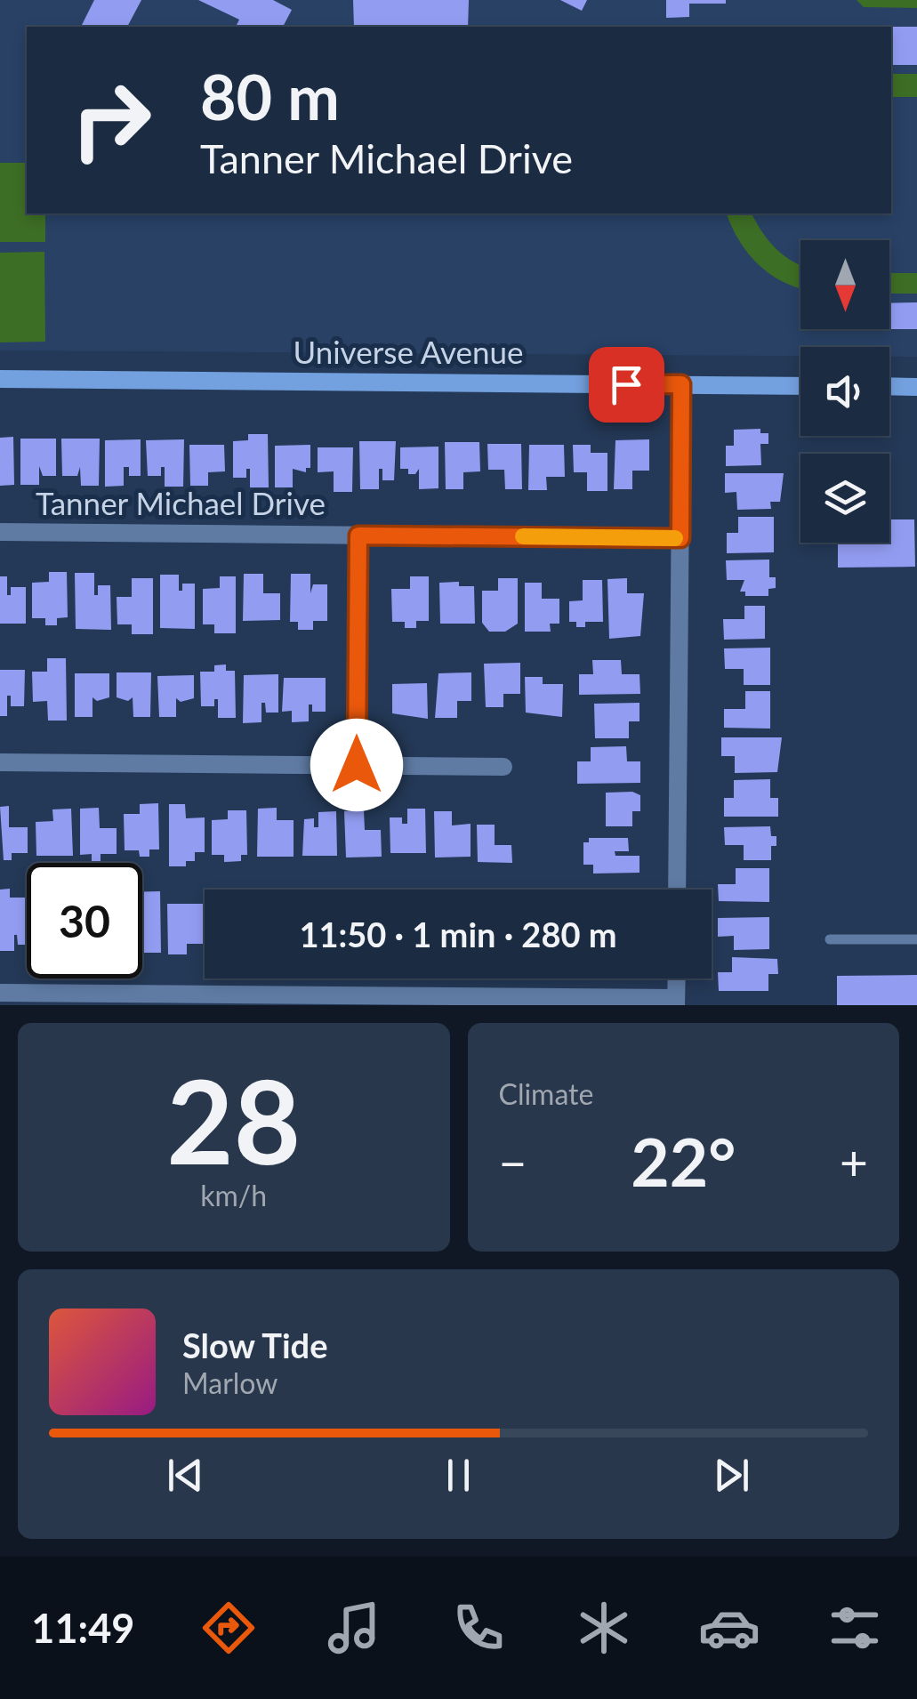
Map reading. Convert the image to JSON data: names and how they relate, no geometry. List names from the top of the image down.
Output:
{
  "streets": {
    "street": ["Universe Avenue", "Tanner Michael Drive"]
  },
  "north": "bottom",
  "page": {
    "turn": ["80 m", "Tanner Michael Drive"],
    "limit": "30",
    "trip": "11:50 · 1 min · 280 m",
    "tile": [
      ["28", "km/h"],
      "Climate"
    ],
    "heat": ["−", "22°", "+"],
    "song": ["Slow Tide", "Marlow"],
    "tabs": "11:49"
  }
}
